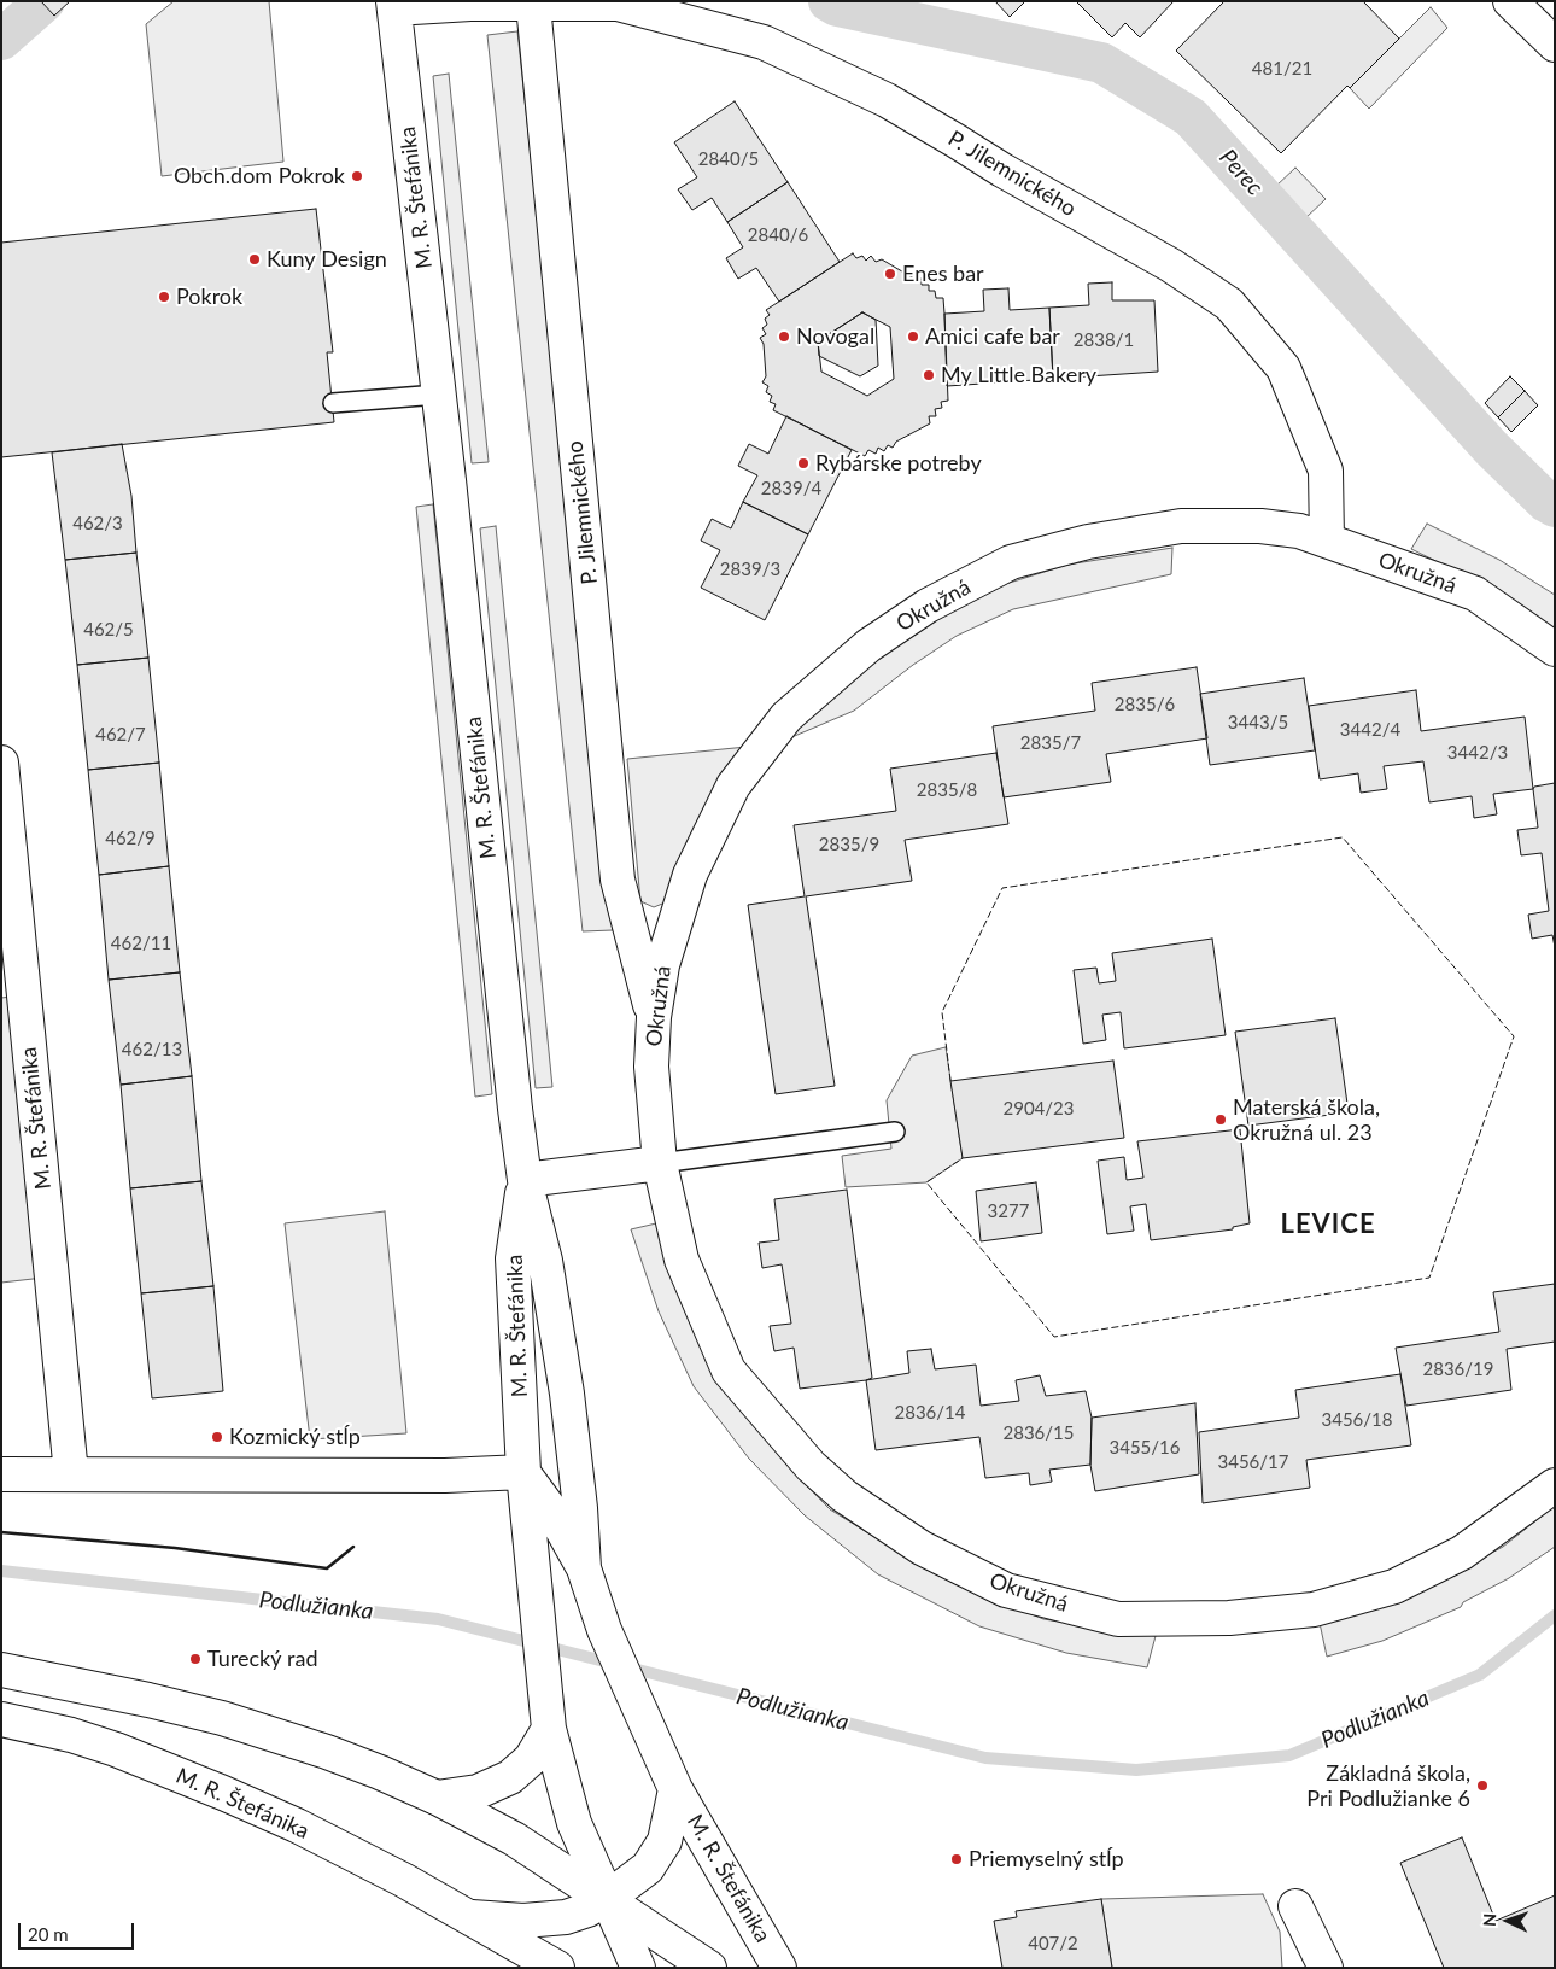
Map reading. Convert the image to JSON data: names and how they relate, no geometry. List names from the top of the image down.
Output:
{
  "streets": {
    "street": ["P. Jilemnického", "M. R. Štefánika", "Okružná"]
  },
  "crossings": [
    ["P. Jilemnického", "M. R. Štefánika"],
    ["P. Jilemnického", "Okružná"]
  ],
  "districts": ["LEVICE"],
  "water": ["Perec", "Podlužianka"],
  "places": [
    "Obch.dom Pokrok",
    "Kuny Design",
    "Enes bar",
    "Pokrok",
    "Novogal",
    "Amici cafe bar",
    "My Little Bakery",
    "Rybárske potreby",
    "Materská škola, Okružná ul. 23",
    "Kozmický stĺp",
    "Turecký rad",
    "Základná škola, Pri Podlužianke 6",
    "Priemyselný stĺp"
  ],
  "house_numbers": [
    "481/21",
    "2840/5",
    "2840/6",
    "2838/1",
    "2839/4",
    "462/3",
    "2839/3",
    "462/5",
    "2835/6",
    "3443/5",
    "3442/4",
    "462/7",
    "2835/7",
    "3442/3",
    "2835/8",
    "462/9",
    "2835/9",
    "462/11",
    "462/13",
    "2904/23",
    "3277",
    "2836/19",
    "2836/14",
    "3456/18",
    "2836/15",
    "3455/16",
    "3456/17",
    "407/2"
  ],
  "scale_bar": "20 m",
  "north": "left"
}
